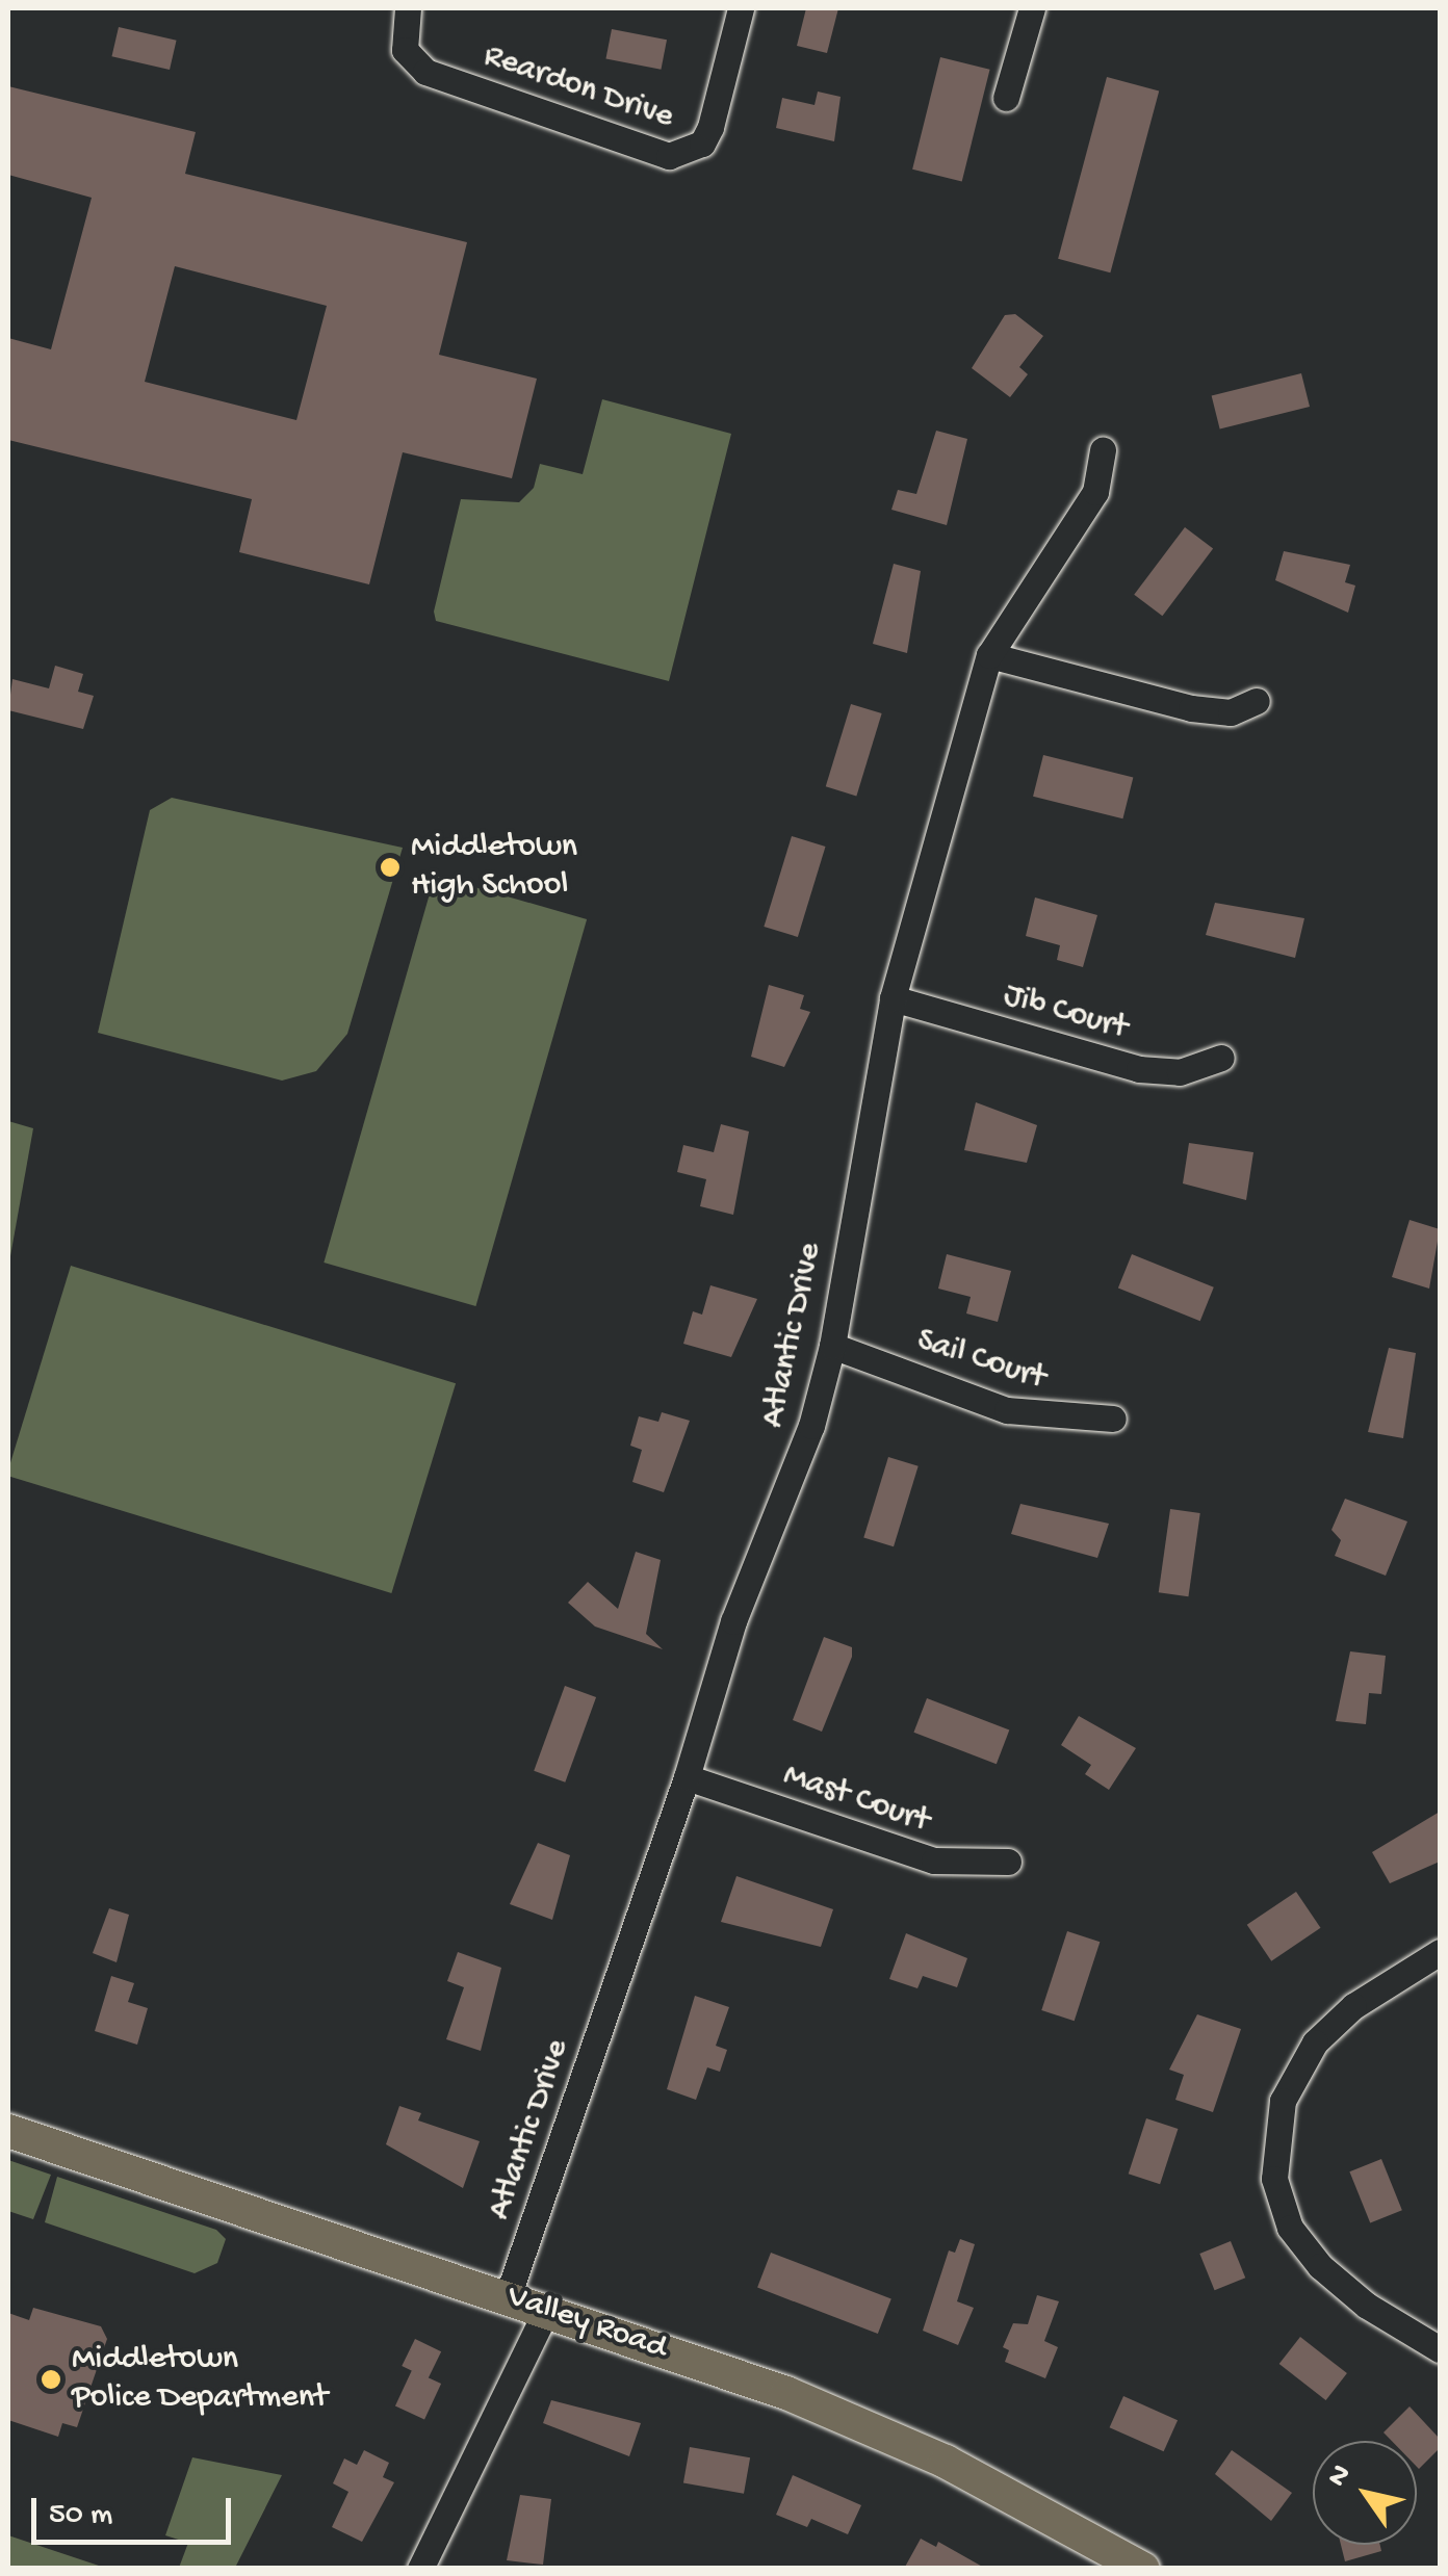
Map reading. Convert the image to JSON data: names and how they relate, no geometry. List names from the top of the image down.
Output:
{
  "streets": {
    "main road": ["Valley Road"],
    "street": [
      "Reardon Drive",
      "Jib Court",
      "Atlantic Drive",
      "Sail Court",
      "Mast Court"
    ]
  },
  "crossings": [
    ["Jib Court", "Atlantic Drive"],
    ["Atlantic Drive", "Sail Court"],
    ["Atlantic Drive", "Mast Court"],
    ["Atlantic Drive", "Valley Road"]
  ],
  "places": ["Middletown High School", "Middletown Police Department"],
  "scale_bar": "50 m",
  "north": "top left"
}
